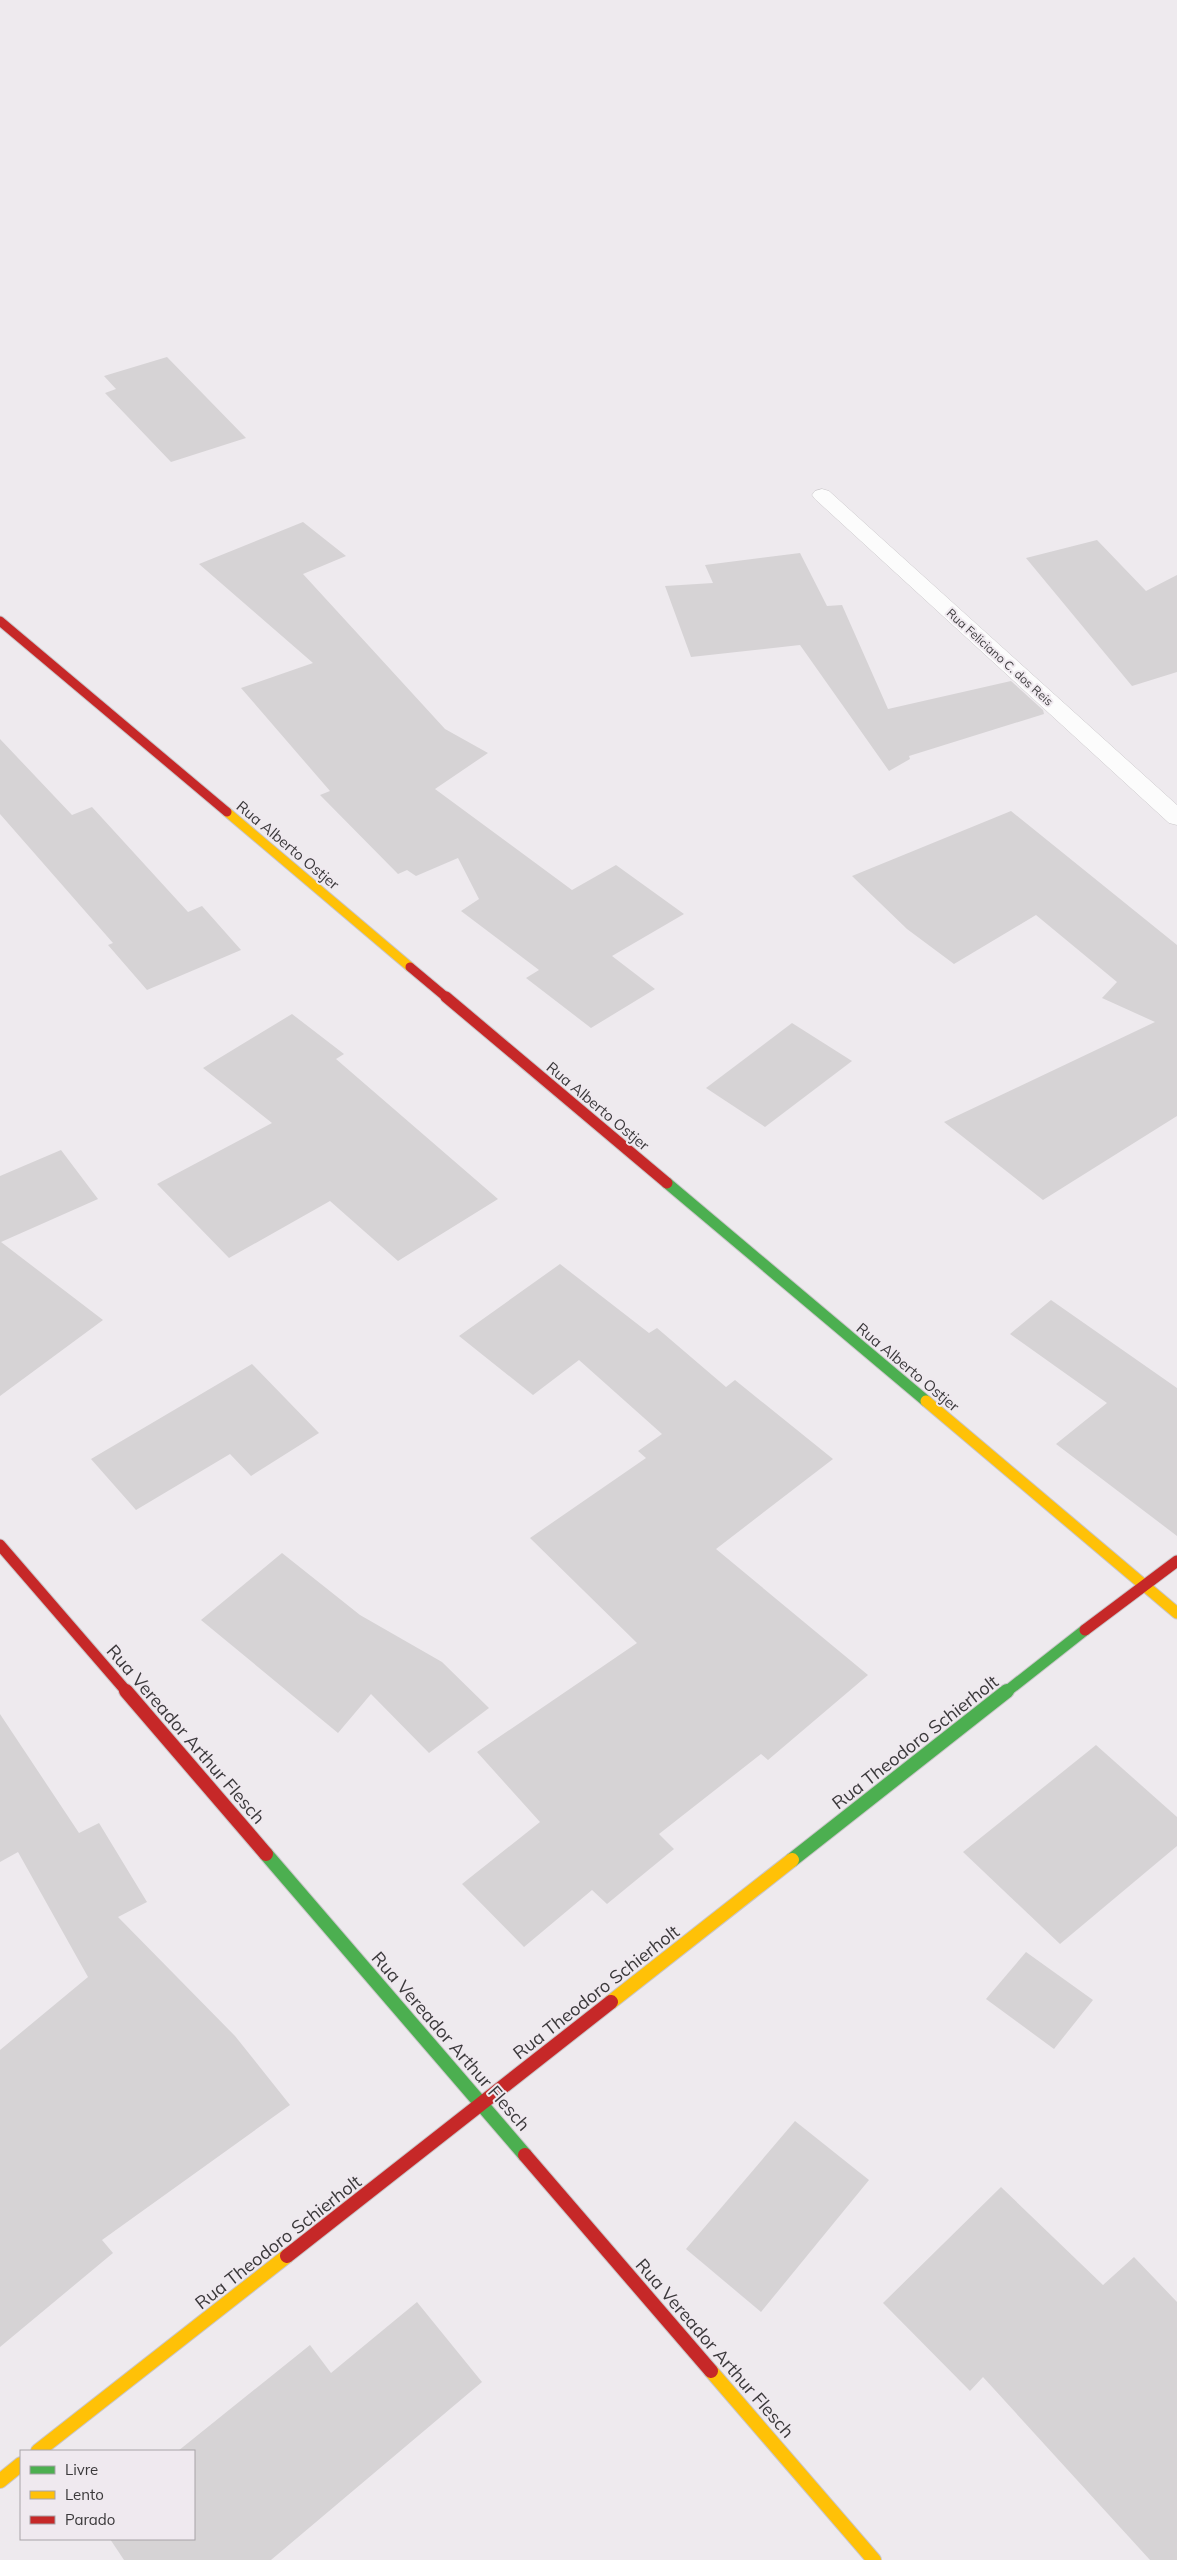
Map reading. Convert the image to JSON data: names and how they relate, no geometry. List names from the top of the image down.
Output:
{
  "streets": {
    "street": [
      "Rua Feliciano C. dos Reis",
      "Rua Alberto Ostjer",
      "Rua Vereador Arthur Flesch",
      "Rua Theodoro Schierholt"
    ]
  },
  "crossings": [
    ["Rua Alberto Ostjer", "Rua Theodoro Schierholt"],
    ["Rua Vereador Arthur Flesch", "Rua Theodoro Schierholt"]
  ],
  "legend": ["Livre", "Lento", "Parado"]
}
